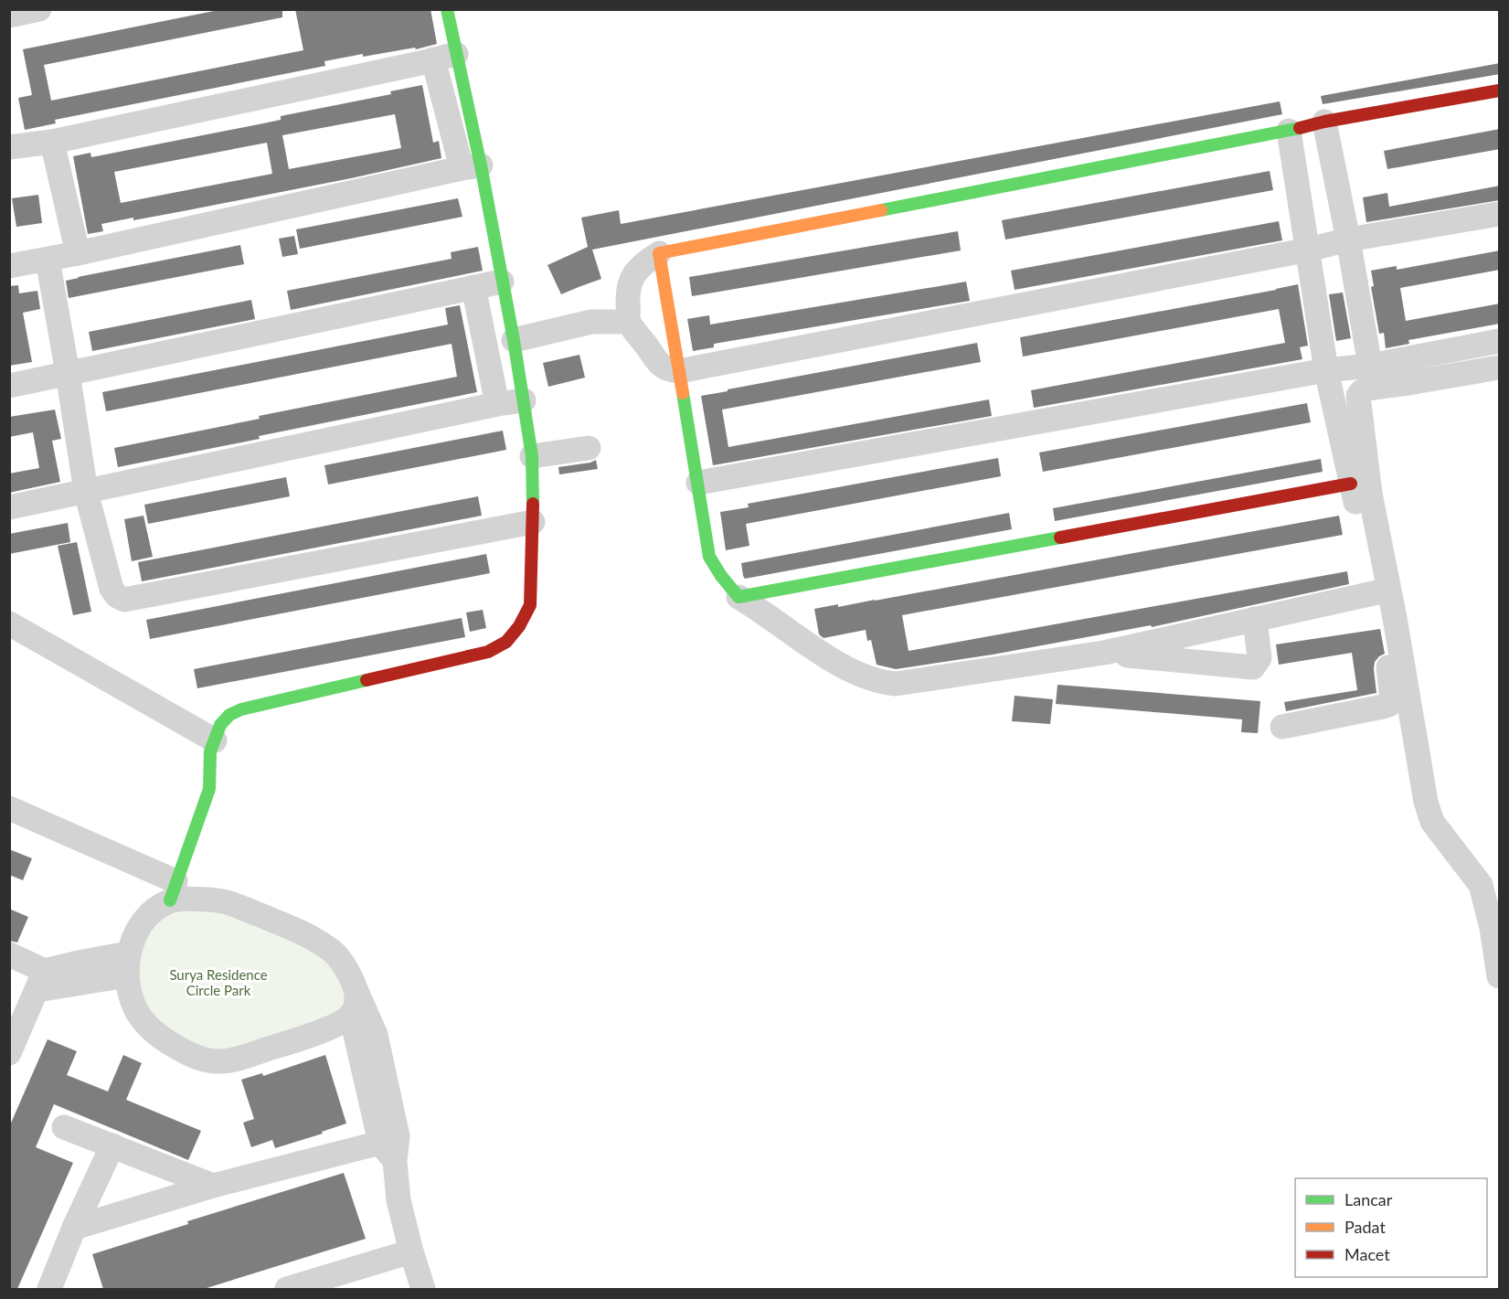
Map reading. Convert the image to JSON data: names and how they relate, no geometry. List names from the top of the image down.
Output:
{
  "parks": ["Surya Residence Circle Park"],
  "legend": ["Lancar", "Padat", "Macet"]
}
